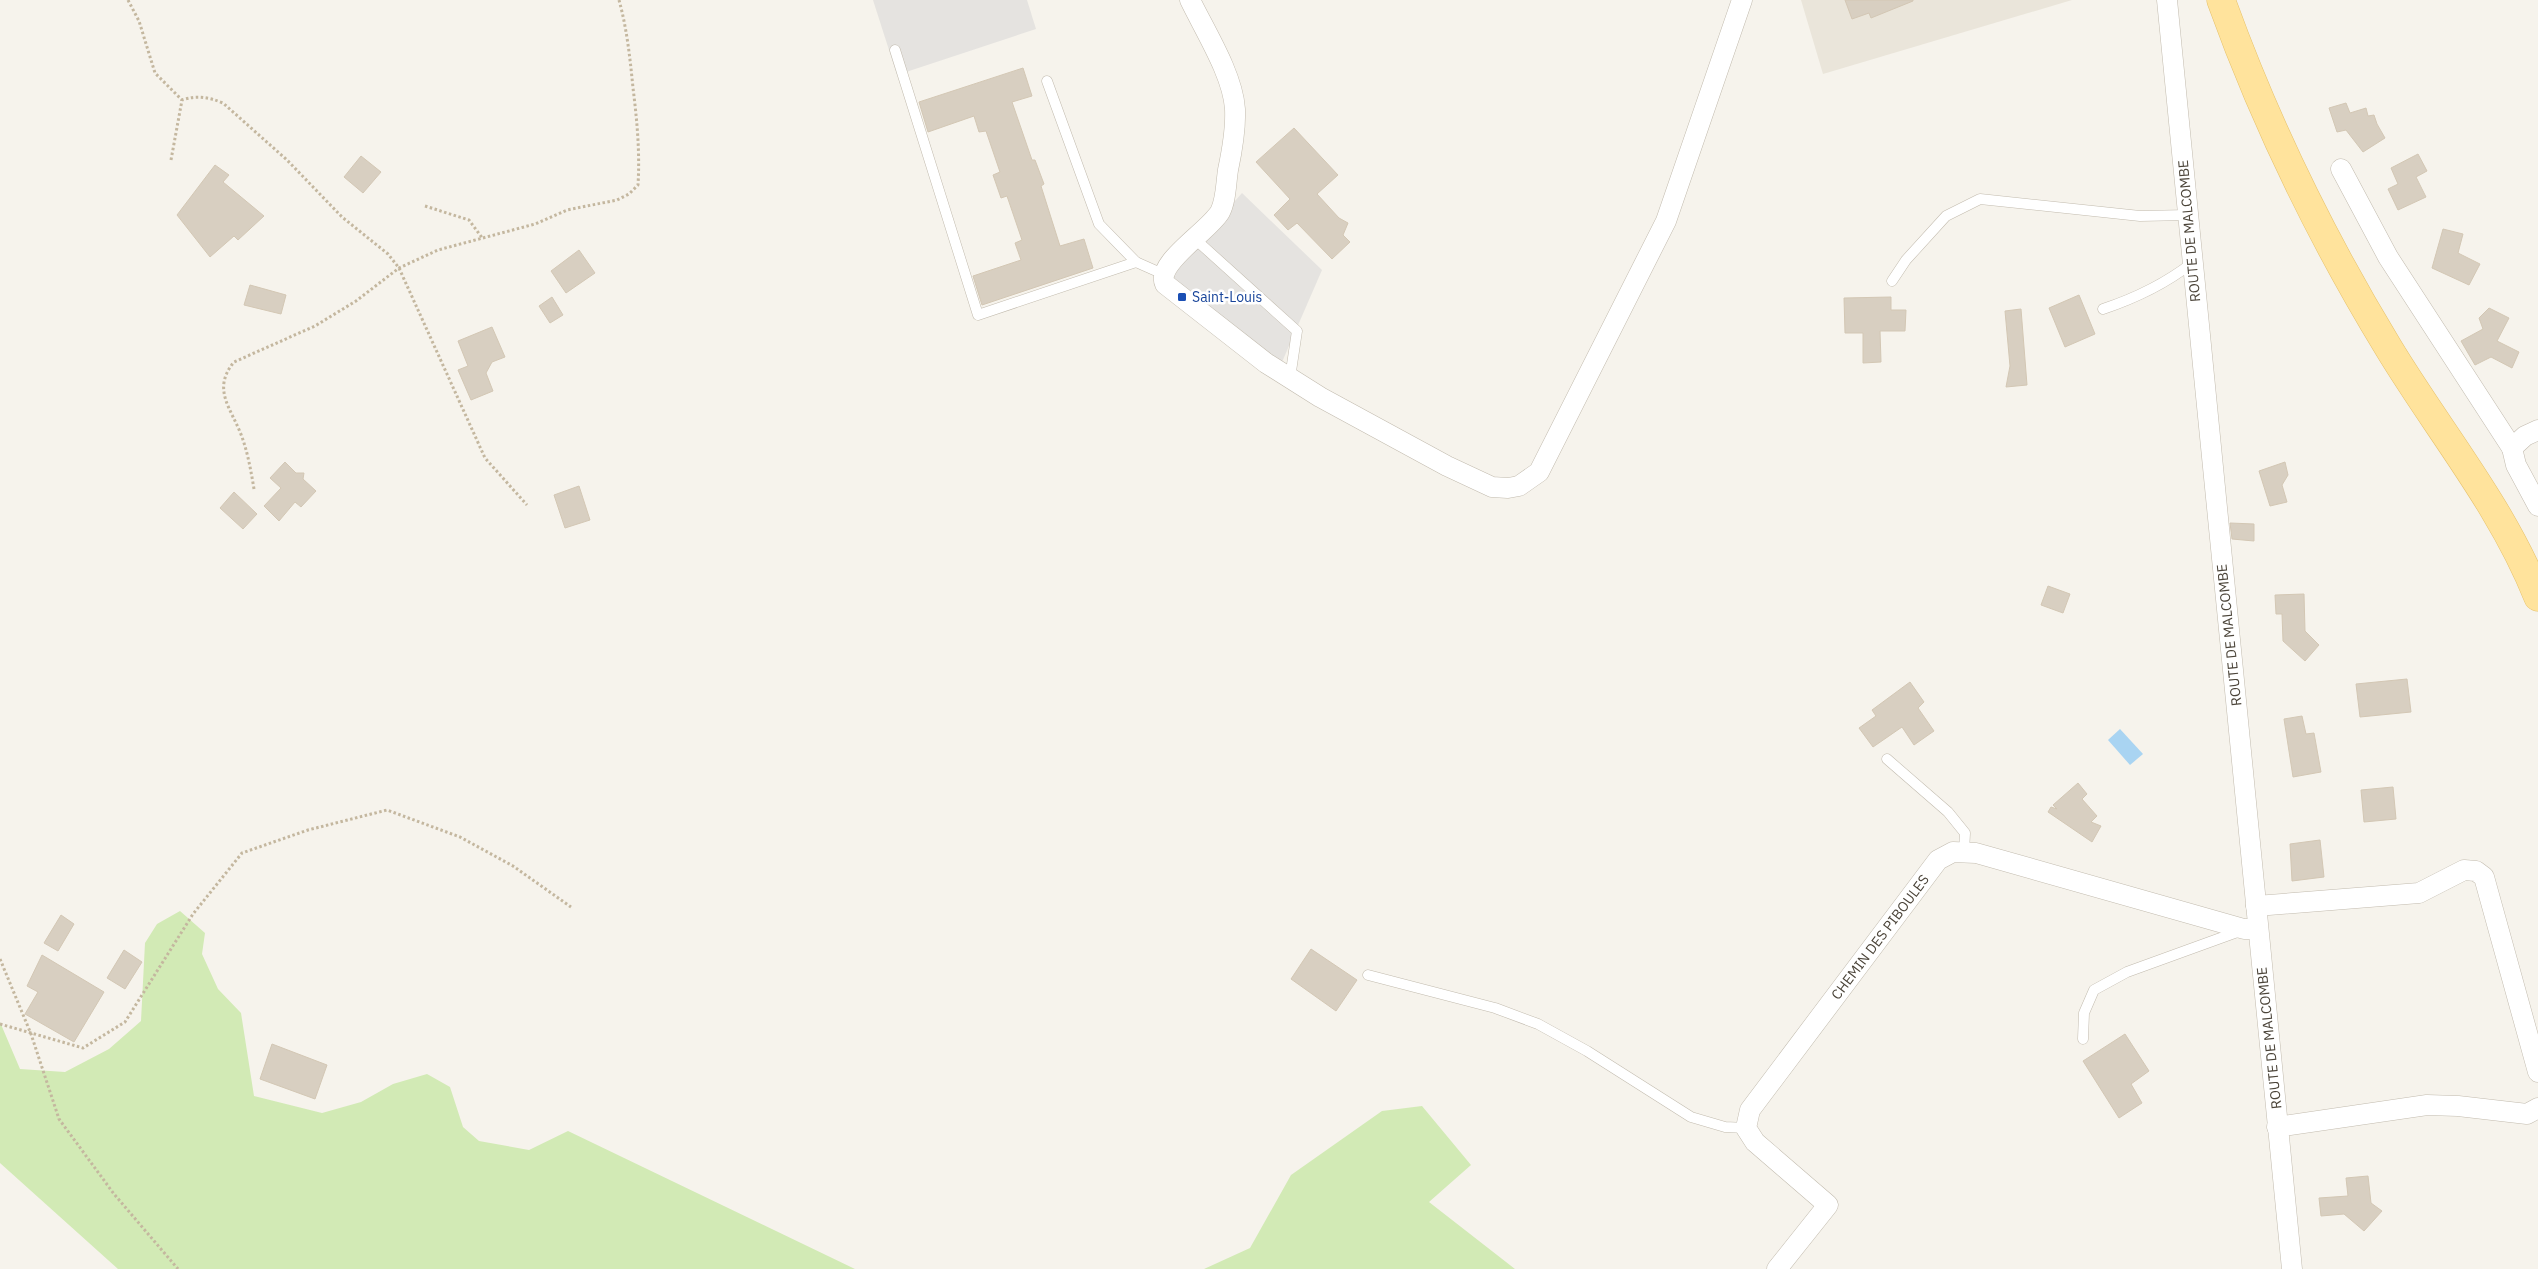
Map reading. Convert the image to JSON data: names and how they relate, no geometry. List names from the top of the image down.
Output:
{
  "streets": {
    "street": ["ROUTE DE MALCOMBE", "CHEMIN DES PIBOULES"]
  },
  "crossings": [
    ["ROUTE DE MALCOMBE", "CHEMIN DES PIBOULES"]
  ],
  "places": {
    "transit": ["Saint-Louis"]
  }
}
